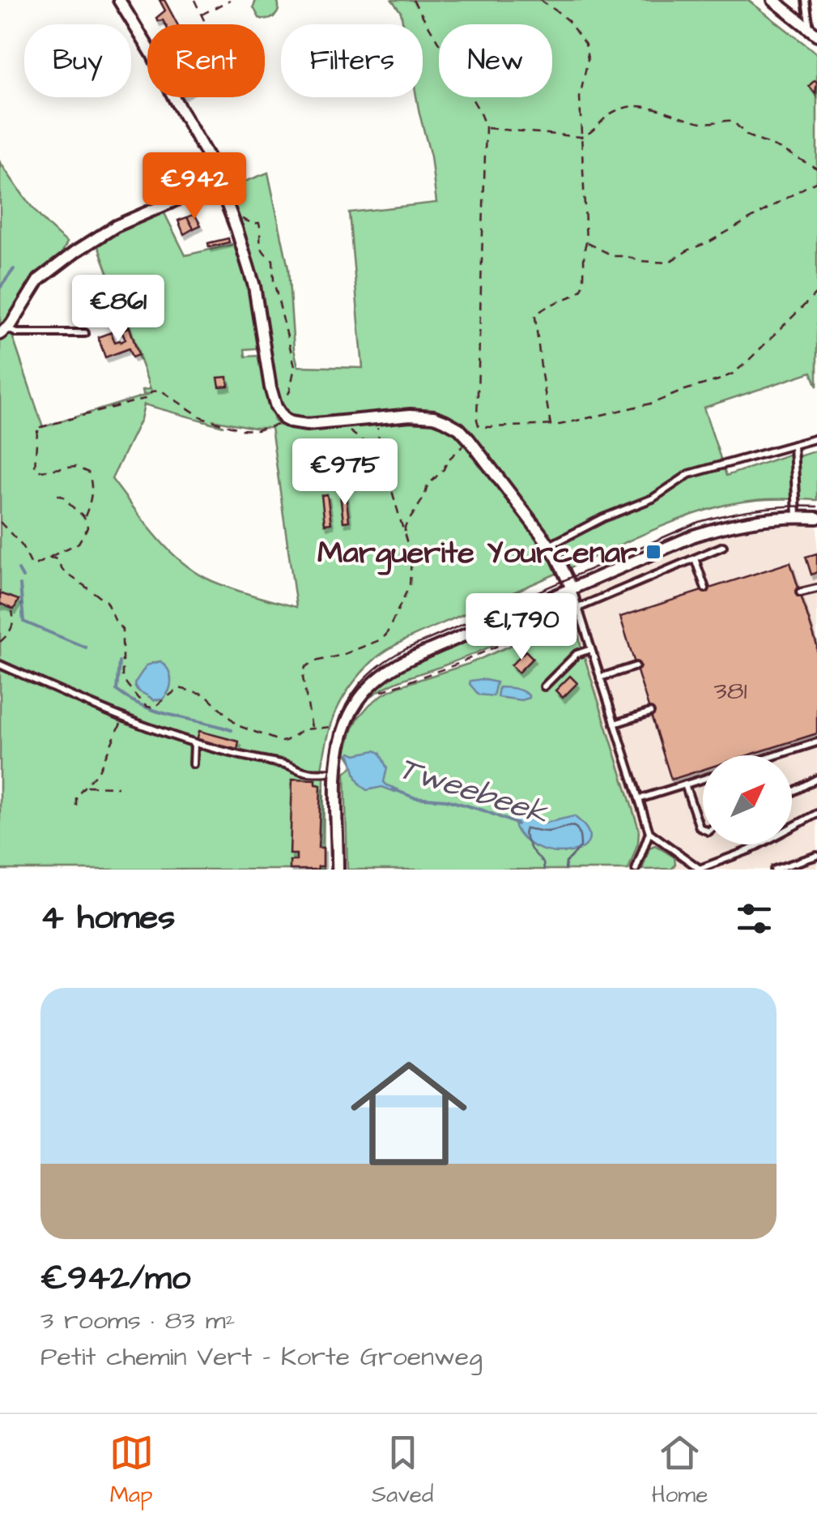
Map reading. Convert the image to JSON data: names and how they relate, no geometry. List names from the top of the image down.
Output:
{
  "water": ["Tweebeek"],
  "places": {
    "transit": ["Marguerite Yourcenar"]
  },
  "house_numbers": ["381"],
  "north": "top right",
  "page": {
    "chip": [
      "Buy",
      "Rent",
      "Filters",
      "New"
    ],
    "price": [
      "€942",
      "€861",
      "€975",
      "€1,790"
    ],
    "heading": "4 homes",
    "list": [
      {
        "name": "€942/mo",
        "note": "3 rooms · 83 m² · Petit chemin Vert - Korte Groenweg"
      }
    ],
    "tabs": ["Map", "Saved", "Home"]
  }
}
